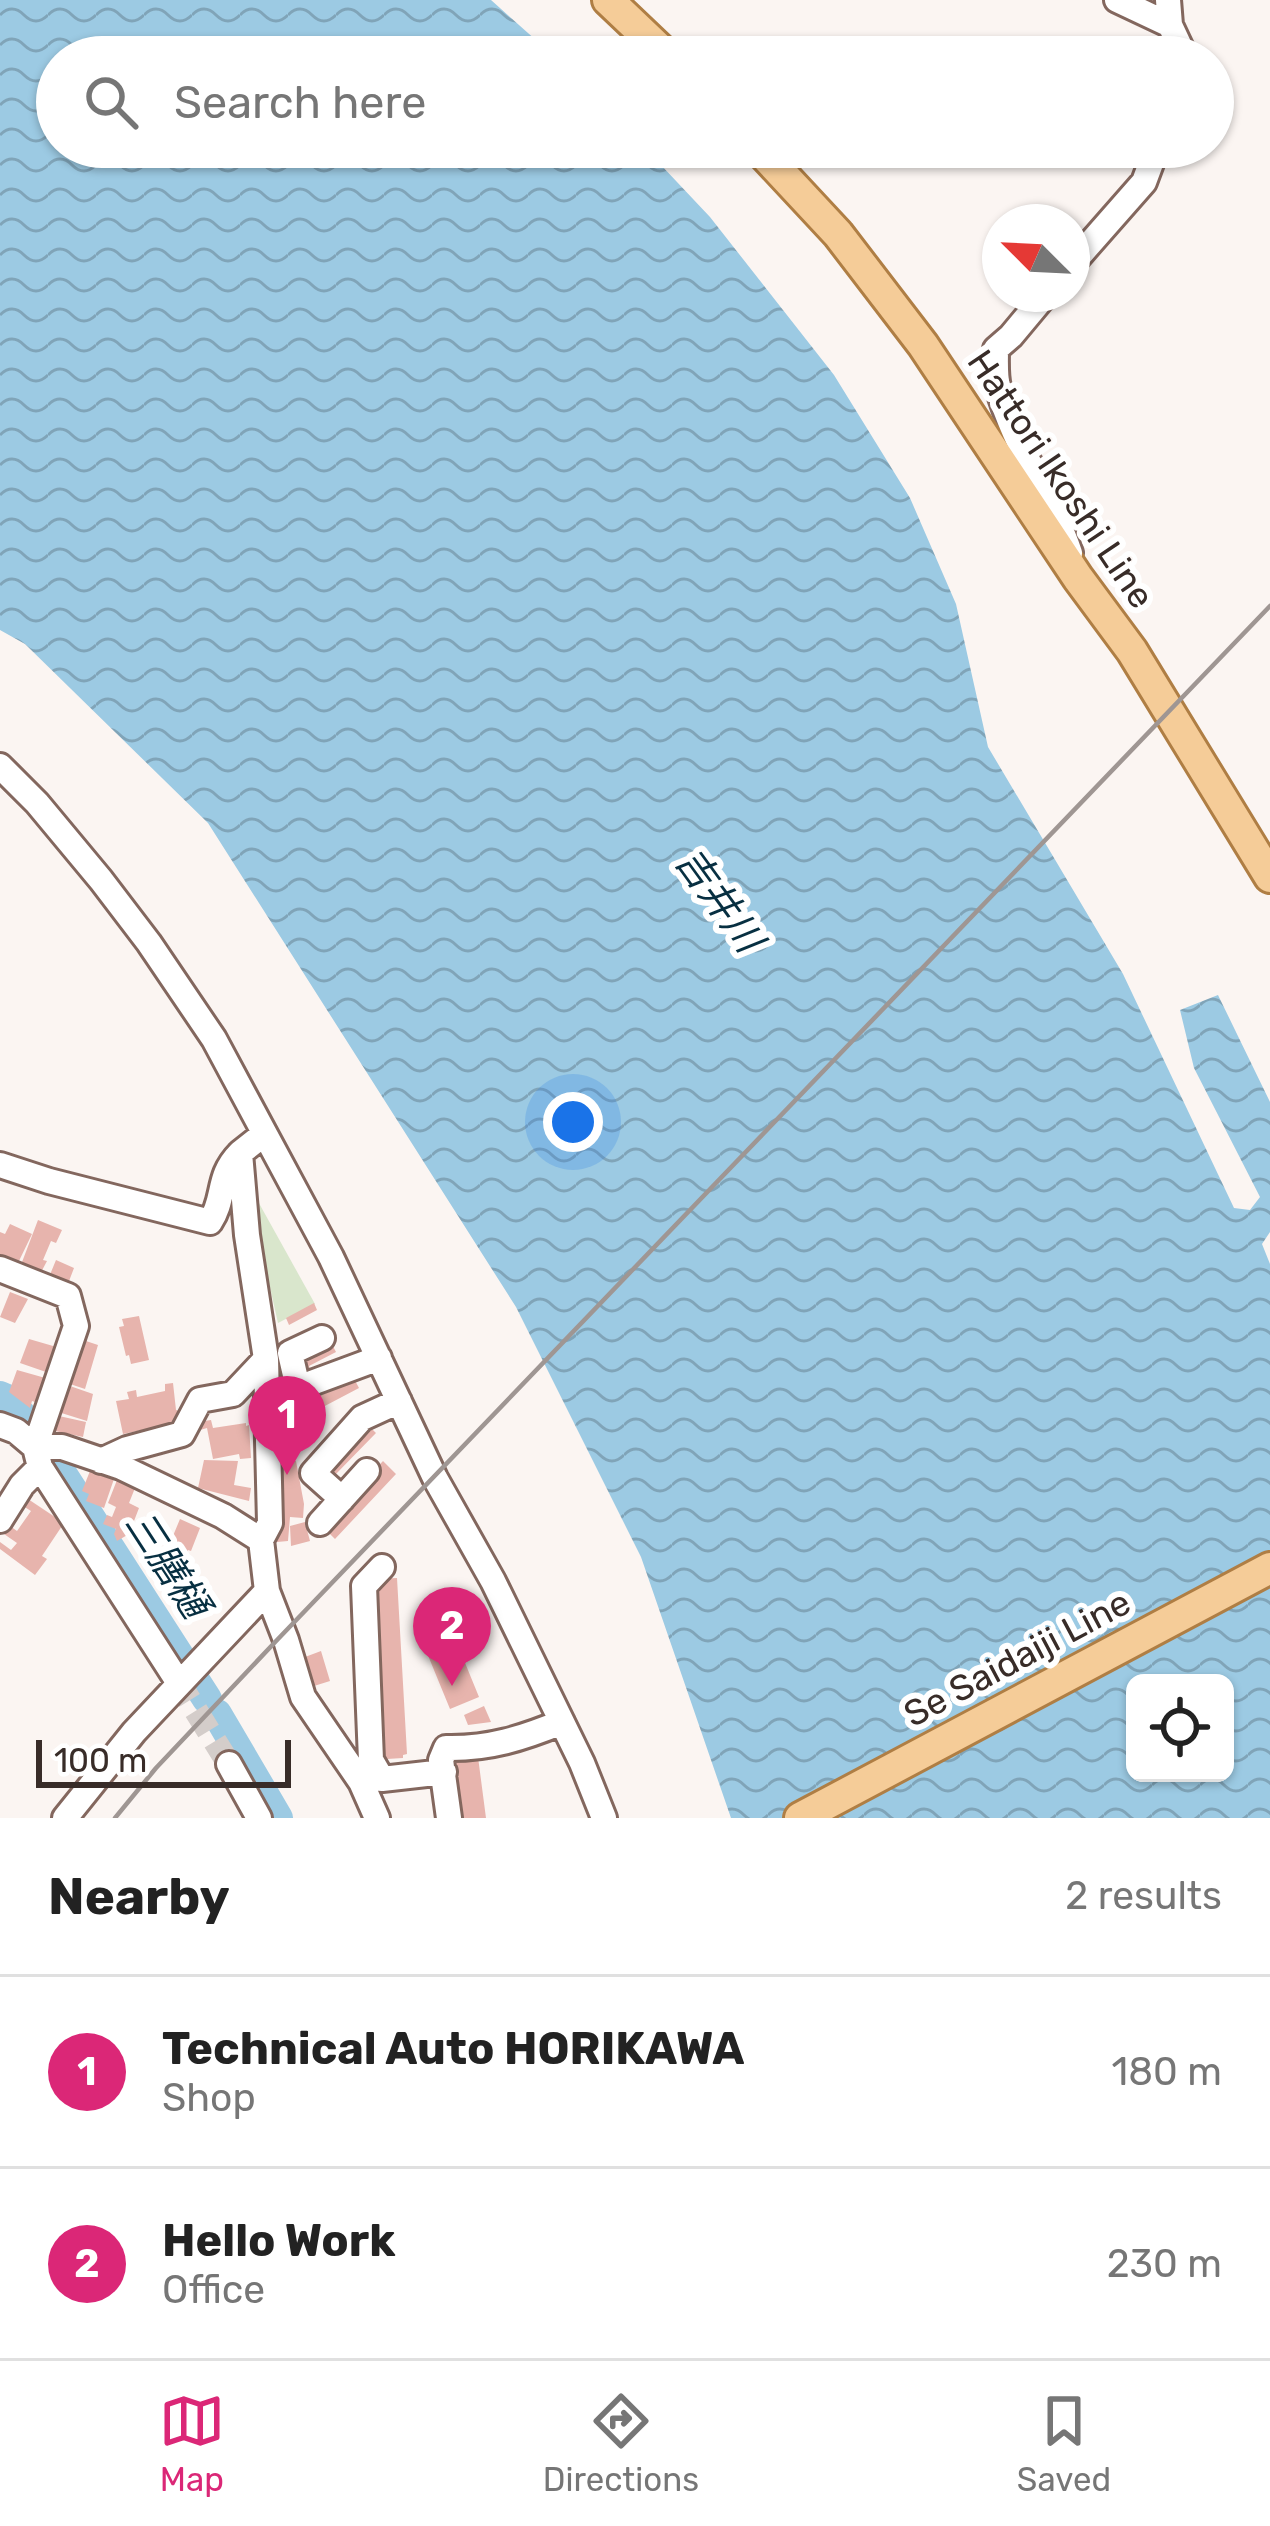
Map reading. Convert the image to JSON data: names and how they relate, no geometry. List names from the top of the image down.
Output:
{
  "streets": {
    "main road": ["Hattori Ikoshi Line", "Se Saidaiji Line"]
  },
  "water": ["吉井川", "三膳樋"],
  "scale_bar": "100 m",
  "north": "top left",
  "page": {
    "search": "Search here",
    "pins": ["1", "2"],
    "scale": "100 m",
    "heading": ["Nearby", "2 results"],
    "list": [
      {
        "mark": "1",
        "name": "Technical Auto HORIKAWA",
        "note": "Shop",
        "value": "180 m"
      },
      {
        "mark": "2",
        "name": "Hello Work",
        "note": "Office",
        "value": "230 m"
      }
    ],
    "nav": ["Map", "Directions", "Saved"]
  }
}
